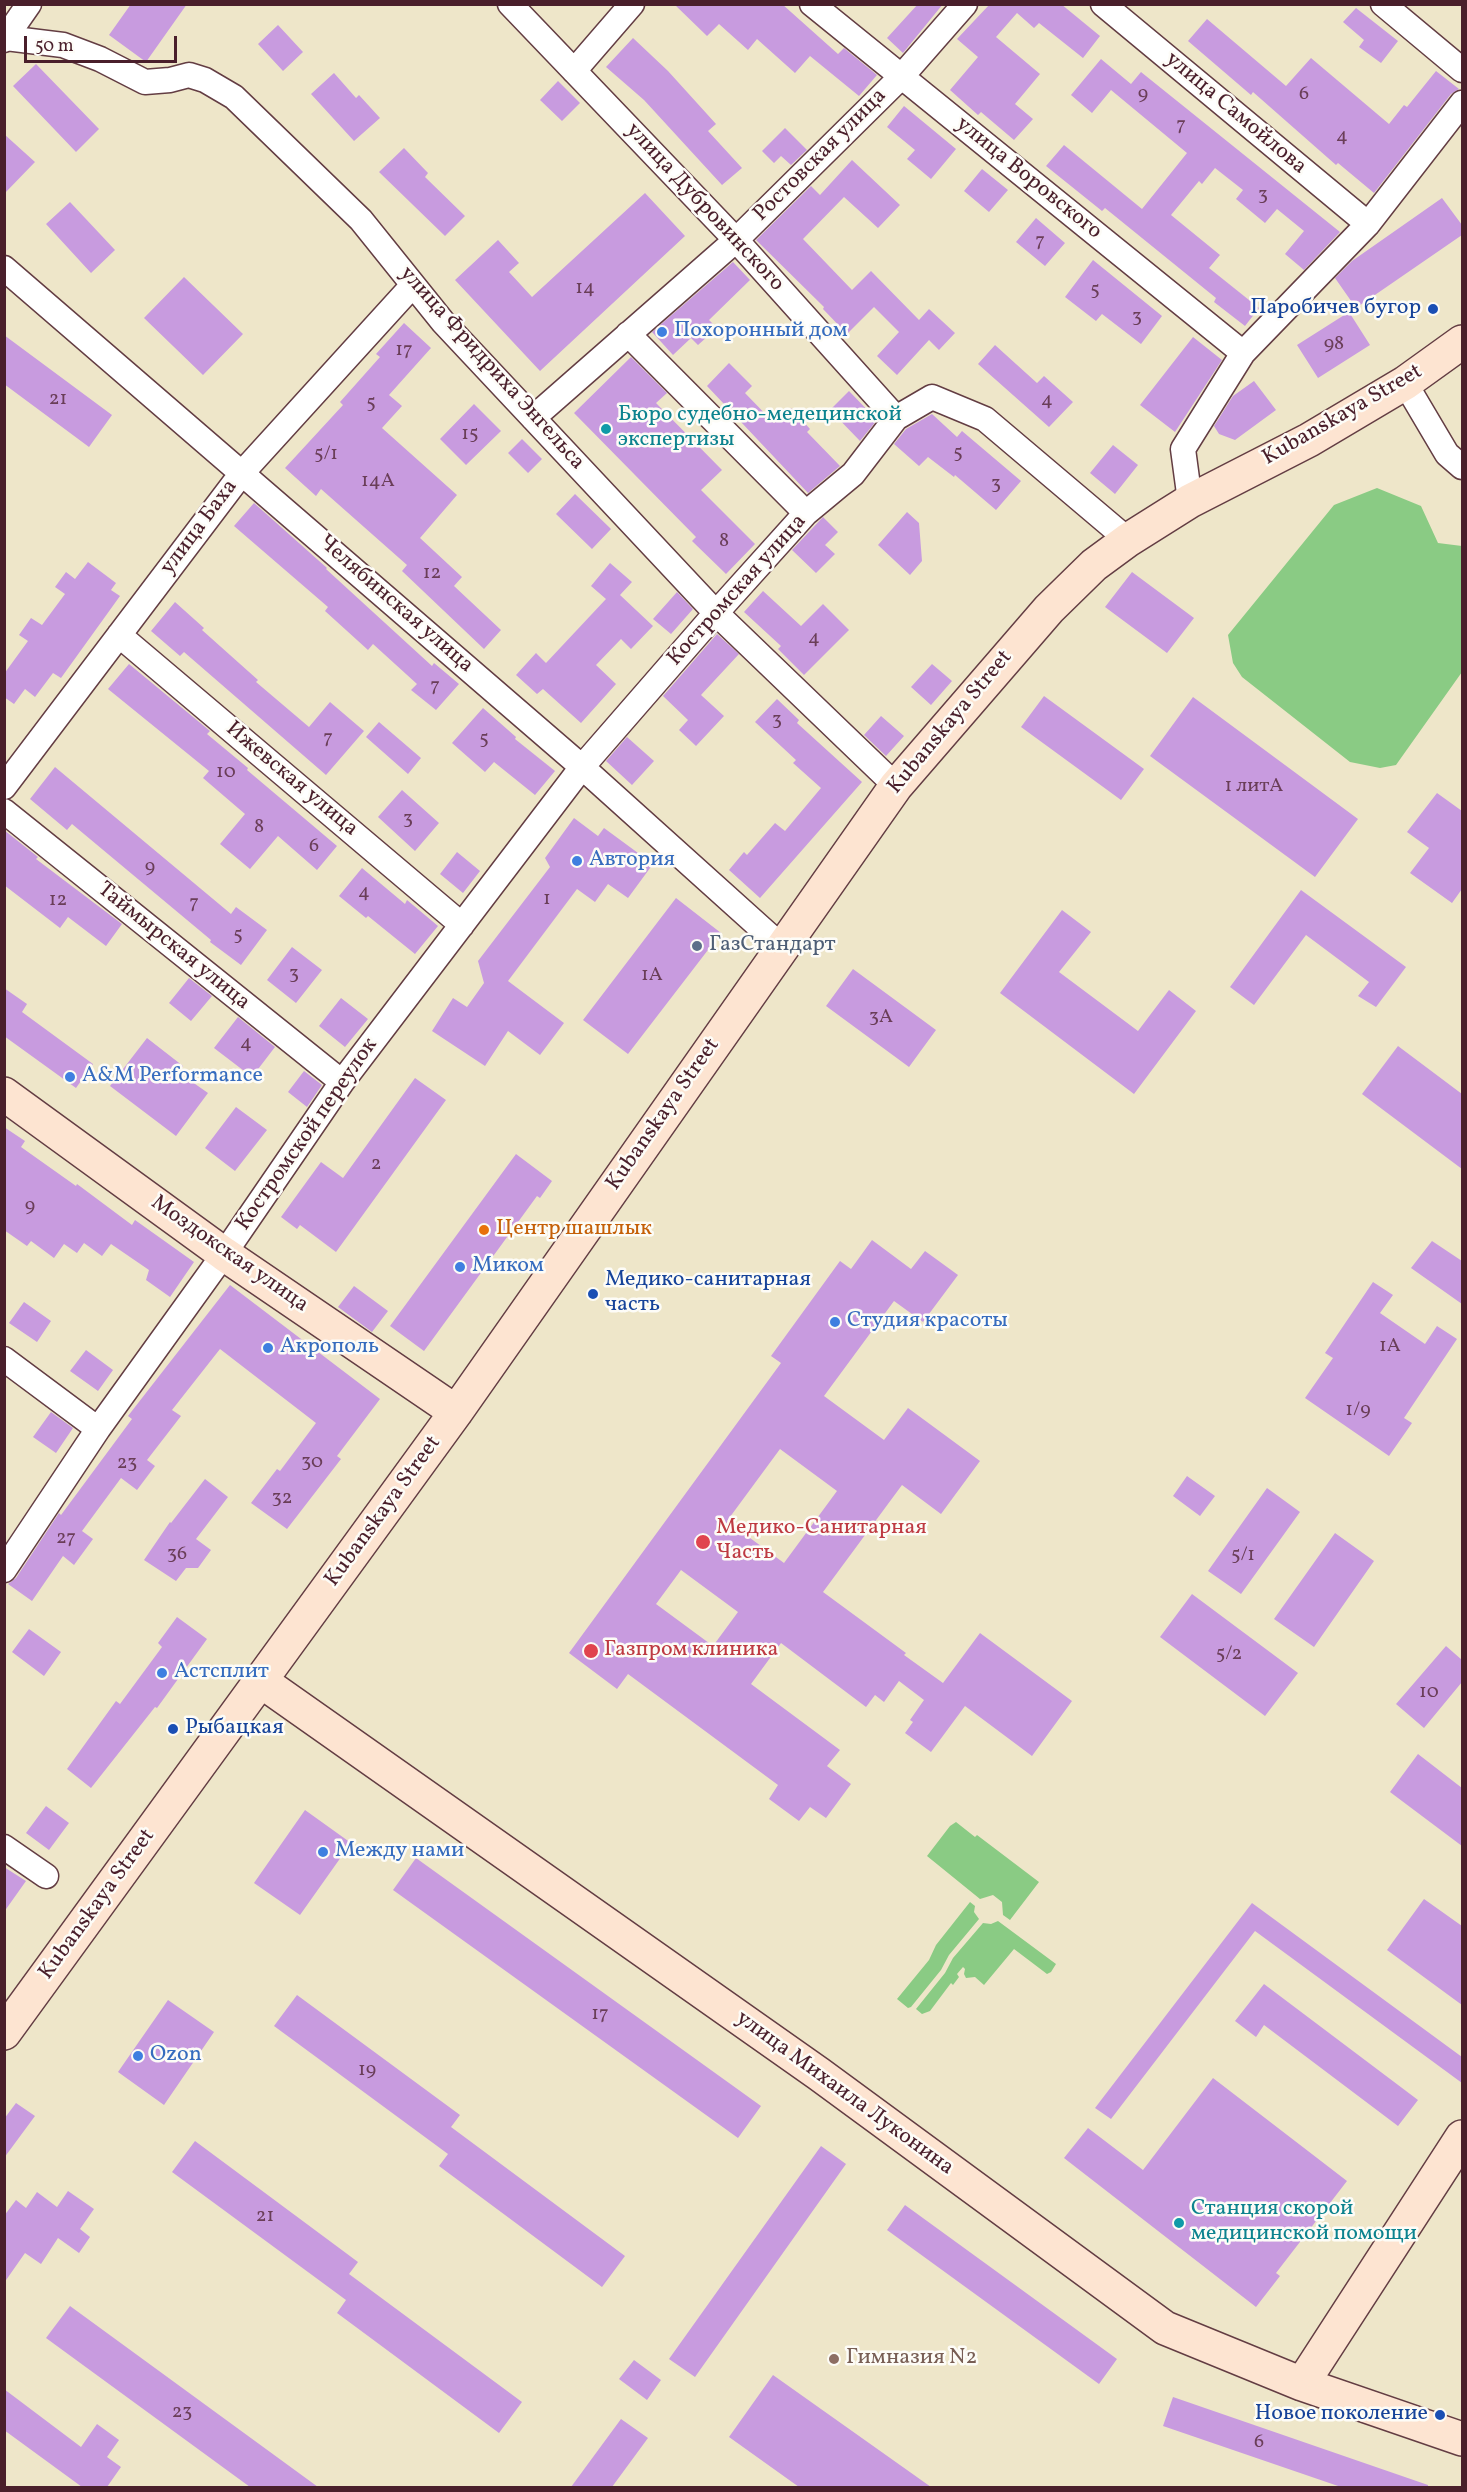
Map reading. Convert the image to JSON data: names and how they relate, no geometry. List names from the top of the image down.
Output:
{
  "streets": {
    "main road": ["Kubanskaya Street", "Моздокская улица", "улица Михаила Луконина"],
    "street": [
      "улица Самойлова",
      "Ростовская улица",
      "улица Воровского",
      "улица Дубровинского",
      "улица Фридриха Энгельса",
      "улица Баха",
      "Костромская улица",
      "Челябинская улица",
      "Ижевская улица",
      "Таймырская улица",
      "Костромской переулок"
    ]
  },
  "crossings": [
    ["Ростовская улица", "улица Воровского"],
    ["Ростовская улица", "улица Дубровинского"],
    ["Ростовская улица", "улица Фридриха Энгельса"],
    ["улица Дубровинского", "Костромская улица"],
    ["улица Фридриха Энгельса", "Kubanskaya Street"],
    ["улица Фридриха Энгельса", "улица Баха"],
    ["улица Фридриха Энгельса", "Костромская улица"],
    ["Kubanskaya Street", "Челябинская улица"],
    ["Kubanskaya Street", "Моздокская улица"],
    ["Kubanskaya Street", "улица Михаила Луконина"],
    ["улица Баха", "Челябинская улица"],
    ["улица Баха", "Ижевская улица"],
    ["Костромская улица", "Челябинская улица"],
    ["Костромская улица", "Костромской переулок"],
    ["Челябинская улица", "Костромской переулок"],
    ["Ижевская улица", "Костромской переулок"],
    ["Таймырская улица", "Костромской переулок"],
    ["Костромской переулок", "Моздокская улица"]
  ],
  "places": [
    "Паробичев бугор",
    "Похоронный дом",
    "Бюро судебно-медецинской экспертизы",
    "Автория",
    "ГазСтандарт",
    "A&M Performance",
    "Центр шашлык",
    "Миком",
    "Медико-санитарная часть",
    "Студия красоты",
    "Акрополь",
    "Медико-Санитарная Часть",
    "Газпром клиника",
    "Астсплит",
    "Рыбацкая",
    "Между нами",
    "Ozon",
    "Станция скорой медицинской помощи",
    "Гимназия N2",
    "Новое поколение"
  ],
  "house_numbers": [
    "9",
    "6",
    "7",
    "4",
    "3",
    "7",
    "14",
    "5",
    "3",
    "98",
    "17",
    "21",
    "4",
    "5",
    "15",
    "5",
    "5/1",
    "14А",
    "3",
    "8",
    "12",
    "4",
    "7",
    "3",
    "7",
    "5",
    "10",
    "1 литА",
    "3",
    "8",
    "6",
    "9",
    "4",
    "1",
    "12",
    "7",
    "5",
    "3",
    "1А",
    "3А",
    "4",
    "2",
    "9",
    "1А",
    "1/9",
    "30",
    "23",
    "32",
    "27",
    "36",
    "5/1",
    "5/2",
    "10",
    "17",
    "19",
    "21",
    "23",
    "6"
  ],
  "scale_bar": "50 m"
}
